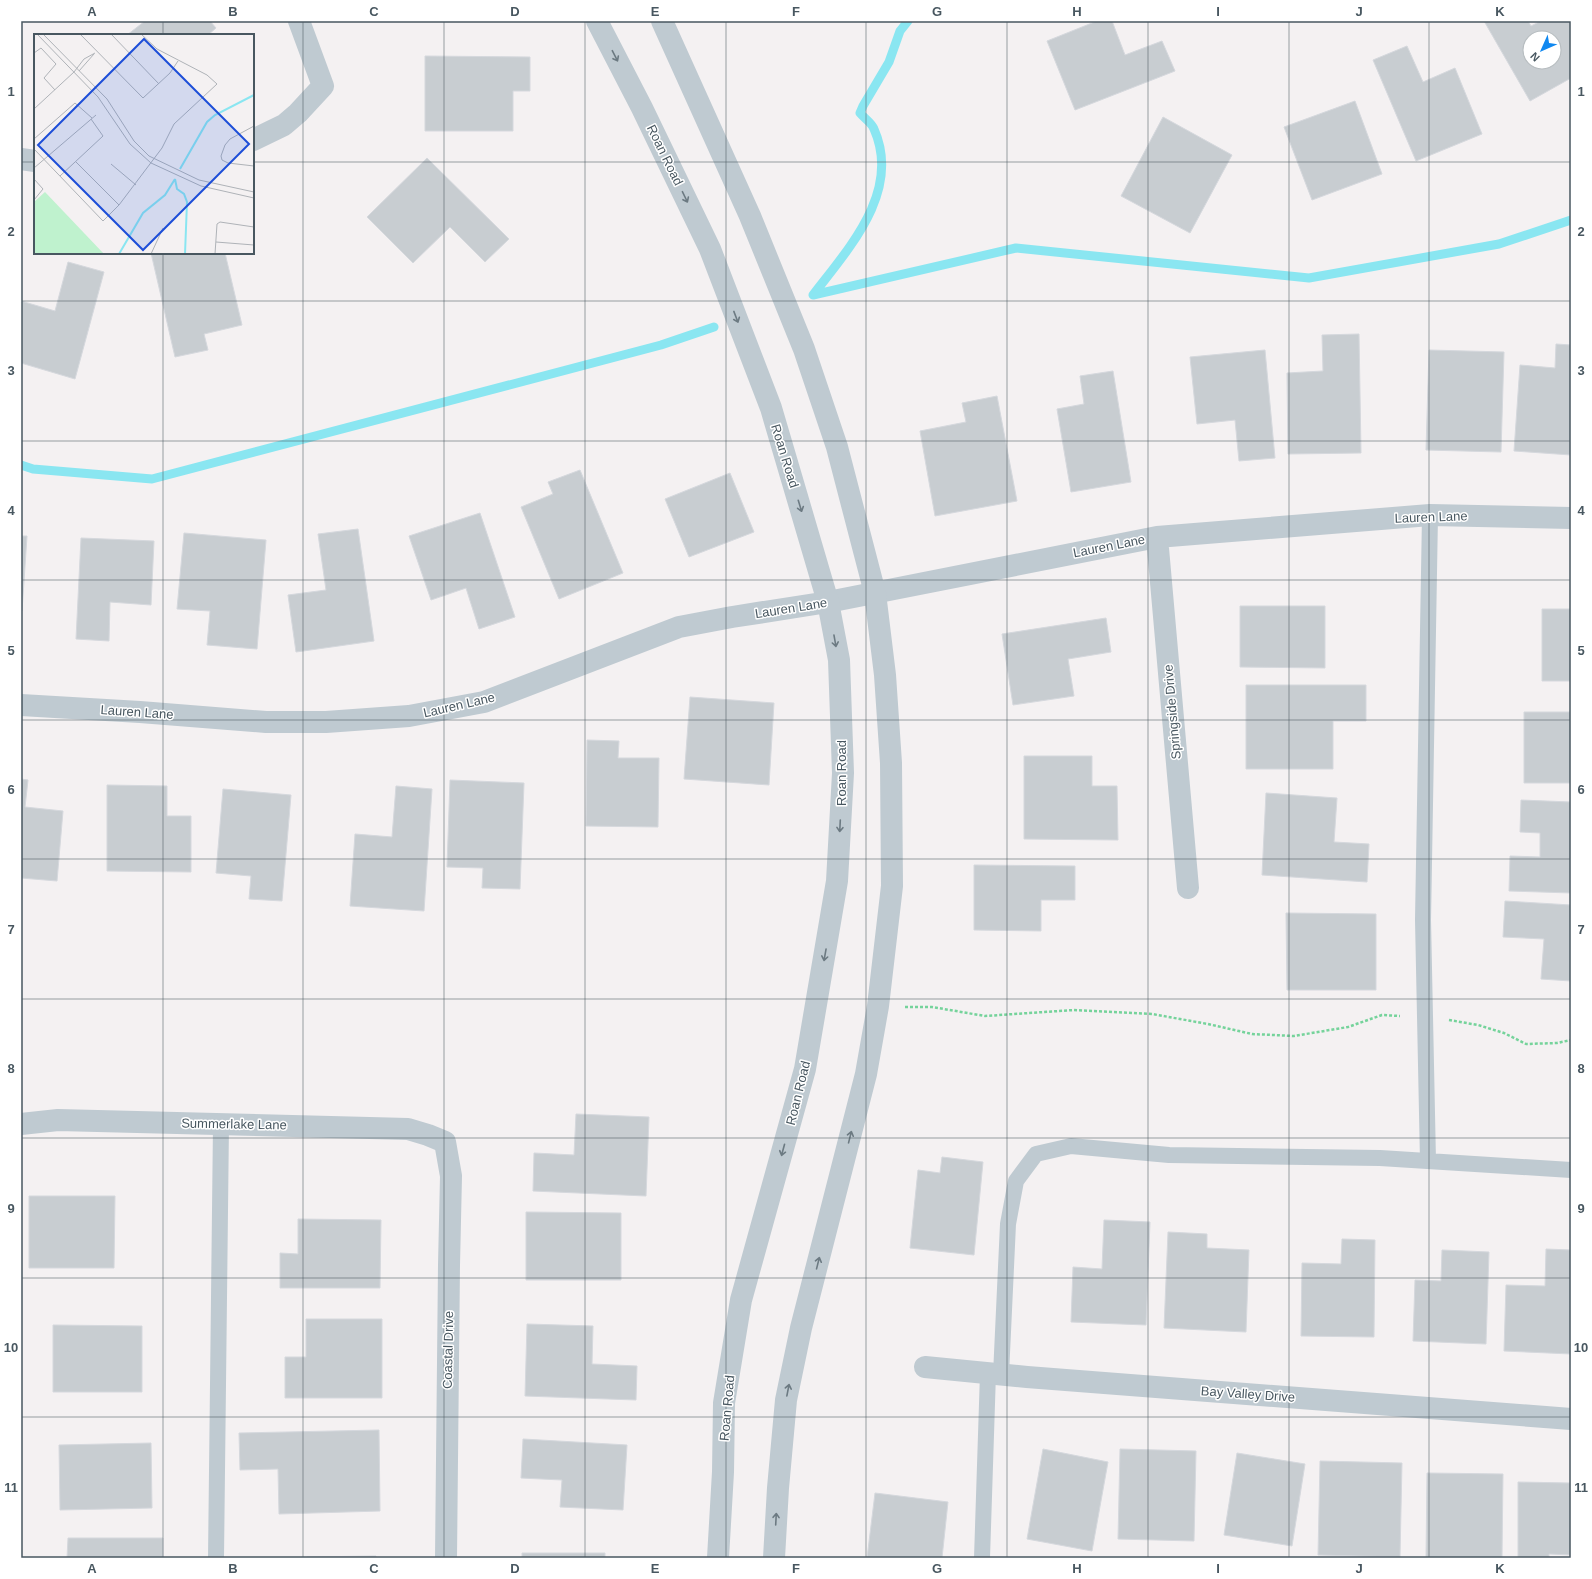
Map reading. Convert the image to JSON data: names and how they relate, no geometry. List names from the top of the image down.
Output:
{
  "streets": {
    "street": [
      "Roan Road",
      "Lauren Lane",
      "Springside Drive",
      "Summerlake Lane",
      "Coastal Drive",
      "Bay Valley Drive"
    ]
  },
  "crossings": [
    ["Roan Road", "Lauren Lane"],
    ["Lauren Lane", "Springside Drive"],
    ["Summerlake Lane", "Coastal Drive"]
  ],
  "north": "bottom left",
  "grid": {
    "columns": [
      "A",
      "B",
      "C",
      "D",
      "E",
      "F",
      "G",
      "H",
      "I",
      "J",
      "K"
    ],
    "rows": [
      "1",
      "2",
      "3",
      "4",
      "5",
      "6",
      "7",
      "8",
      "9",
      "10",
      "11"
    ]
  }
}
